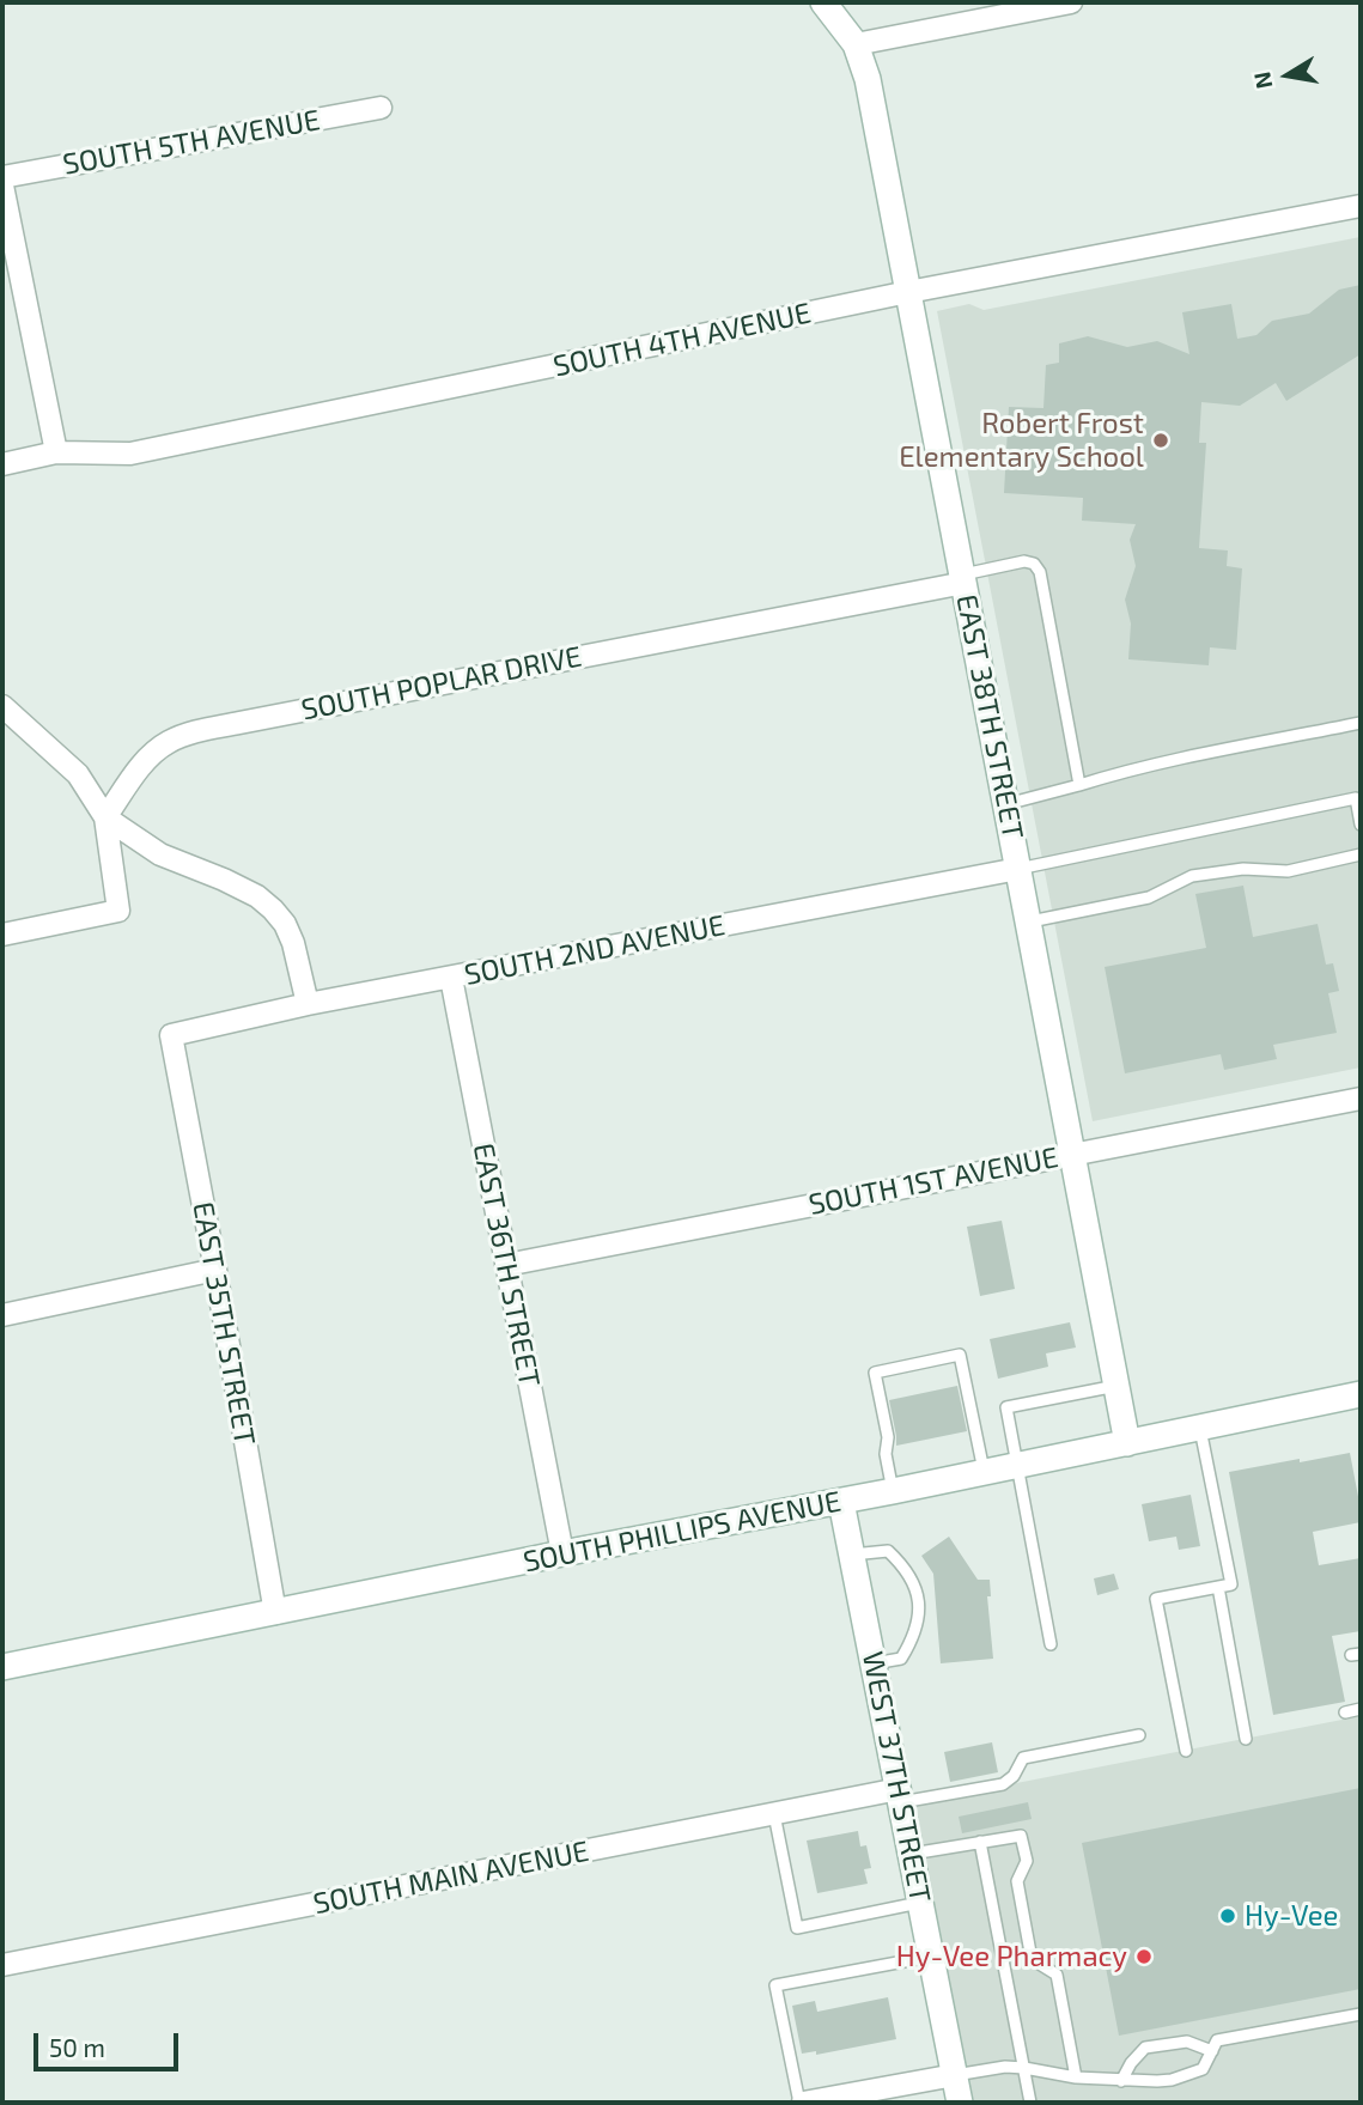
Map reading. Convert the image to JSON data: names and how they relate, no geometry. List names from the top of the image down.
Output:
{
  "streets": {
    "street": [
      "SOUTH 5TH AVENUE",
      "SOUTH 4TH AVENUE",
      "SOUTH POPLAR DRIVE",
      "EAST 38TH STREET",
      "SOUTH 2ND AVENUE",
      "SOUTH 1ST AVENUE",
      "EAST 36TH STREET",
      "EAST 35TH STREET",
      "SOUTH PHILLIPS AVENUE",
      "WEST 37TH STREET",
      "SOUTH MAIN AVENUE"
    ]
  },
  "crossings": [
    ["SOUTH 4TH AVENUE", "EAST 38TH STREET"],
    ["SOUTH POPLAR DRIVE", "EAST 38TH STREET"],
    ["EAST 38TH STREET", "SOUTH 2ND AVENUE"],
    ["EAST 38TH STREET", "SOUTH 1ST AVENUE"],
    ["EAST 38TH STREET", "SOUTH PHILLIPS AVENUE"],
    ["SOUTH 2ND AVENUE", "EAST 36TH STREET"],
    ["SOUTH 2ND AVENUE", "EAST 35TH STREET"],
    ["SOUTH 1ST AVENUE", "EAST 36TH STREET"],
    ["EAST 36TH STREET", "SOUTH PHILLIPS AVENUE"],
    ["EAST 35TH STREET", "SOUTH PHILLIPS AVENUE"],
    ["SOUTH PHILLIPS AVENUE", "WEST 37TH STREET"],
    ["WEST 37TH STREET", "SOUTH MAIN AVENUE"]
  ],
  "places": ["Robert Frost Elementary School", "Hy-Vee", "Hy-Vee Pharmacy"],
  "scale_bar": "50 m",
  "north": "left"
}
